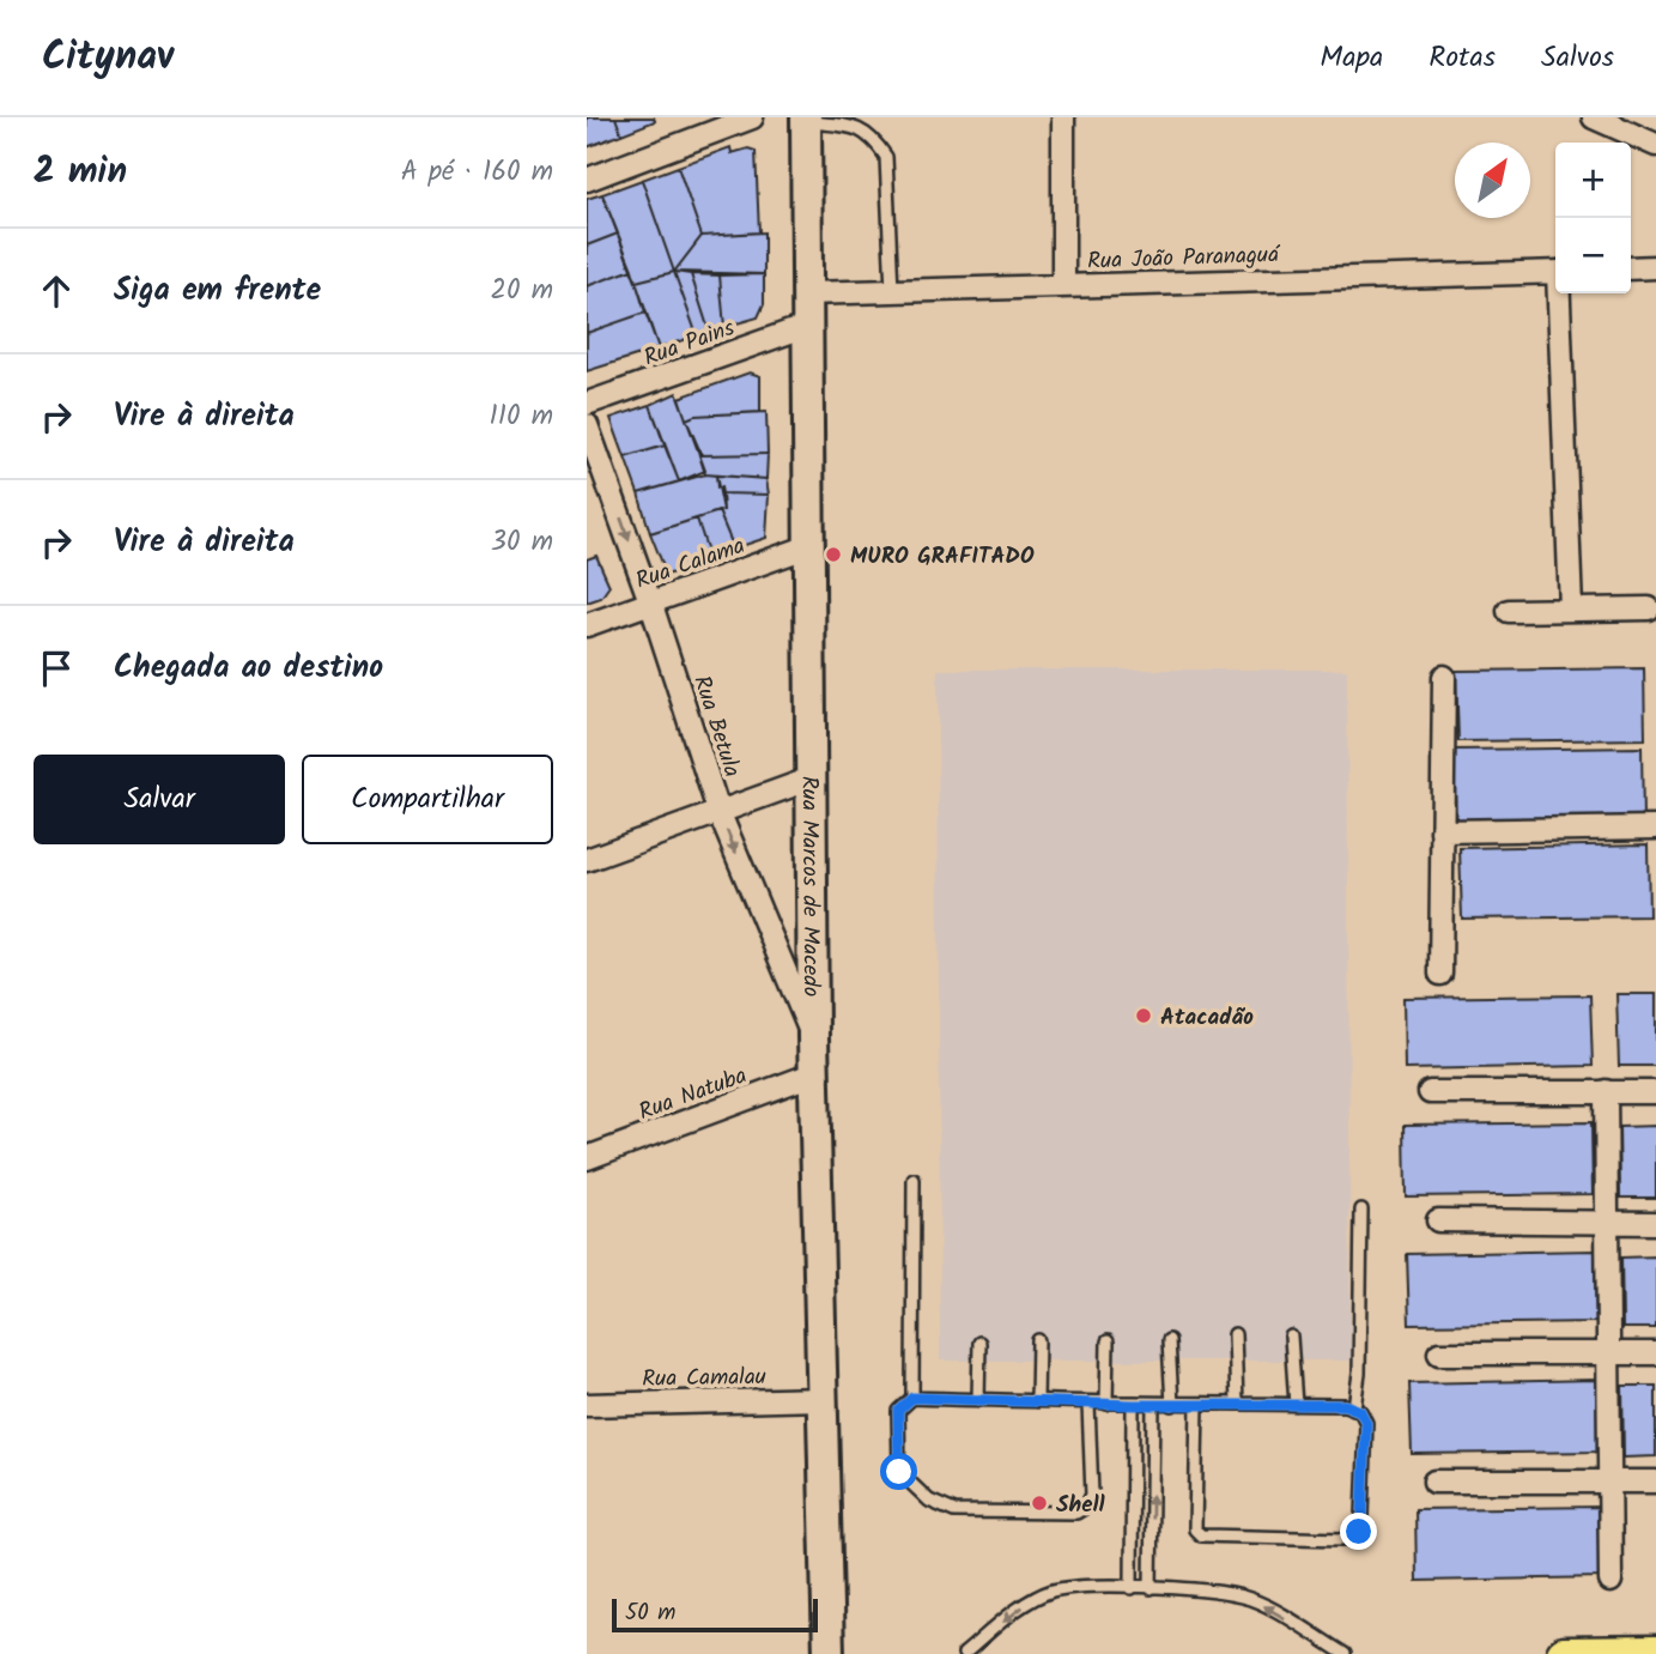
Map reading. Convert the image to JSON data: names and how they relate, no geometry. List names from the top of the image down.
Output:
{
  "streets": {
    "main road": ["Rua Marcos de Macedo"],
    "street": [
      "Rua João Paranaguá",
      "Rua Pains",
      "Rua Calama",
      "Rua Betula",
      "Rua Natuba",
      "Rua Camalau"
    ]
  },
  "crossings": [
    ["Rua João Paranaguá", "Rua Marcos de Macedo"],
    ["Rua Pains", "Rua Marcos de Macedo"],
    ["Rua Calama", "Rua Betula"],
    ["Rua Calama", "Rua Marcos de Macedo"],
    ["Rua Betula", "Rua Marcos de Macedo"],
    ["Rua Marcos de Macedo", "Rua Natuba"],
    ["Rua Marcos de Macedo", "Rua Camalau"]
  ],
  "one_way": ["Rua Betula"],
  "places": ["MURO GRAFITADO", "Atacadão", "Shell"],
  "scale_bar": "50 m",
  "north": "top right",
  "page": {
    "header": "Citynav",
    "nav": ["Mapa", "Rotas", "Salvos"],
    "heading": ["2 min", "A pé · 160 m"],
    "map_buttons": ["+", "−"],
    "list": [
      ["Siga em frente", "20 m"],
      ["Vire à direita", "110 m"],
      ["Vire à direita", "30 m"],
      "Chegada ao destino"
    ],
    "buttons": ["Salvar", "Compartilhar"],
    "scale": "50 m"
  }
}
